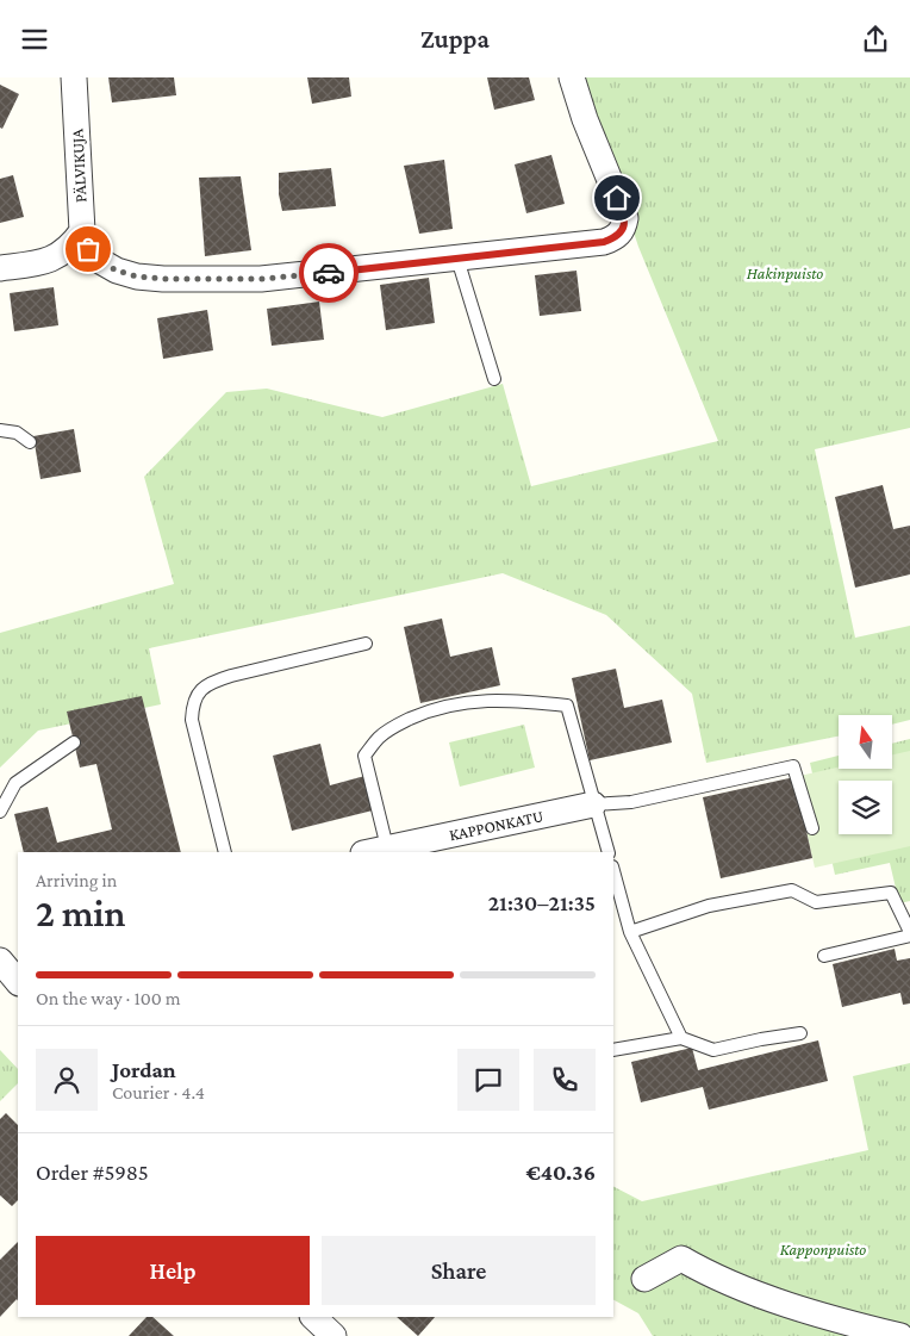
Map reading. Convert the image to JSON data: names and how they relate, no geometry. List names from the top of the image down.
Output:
{
  "streets": {
    "street": ["PÄLVIKUJA", "KAPPONKATU"]
  },
  "parks": ["Hakinpuisto", "Kapponpuisto"],
  "north": "top",
  "page": {
    "header": "Zuppa",
    "heading": ["2 min", "Arriving in", "21:30–21:35"],
    "panel": [
      "Jordan",
      "Courier · 4.4",
      "Order #5985",
      "€40.36"
    ],
    "bar": "On the way · 100 m",
    "buttons": ["Help", "Share"]
  }
}
